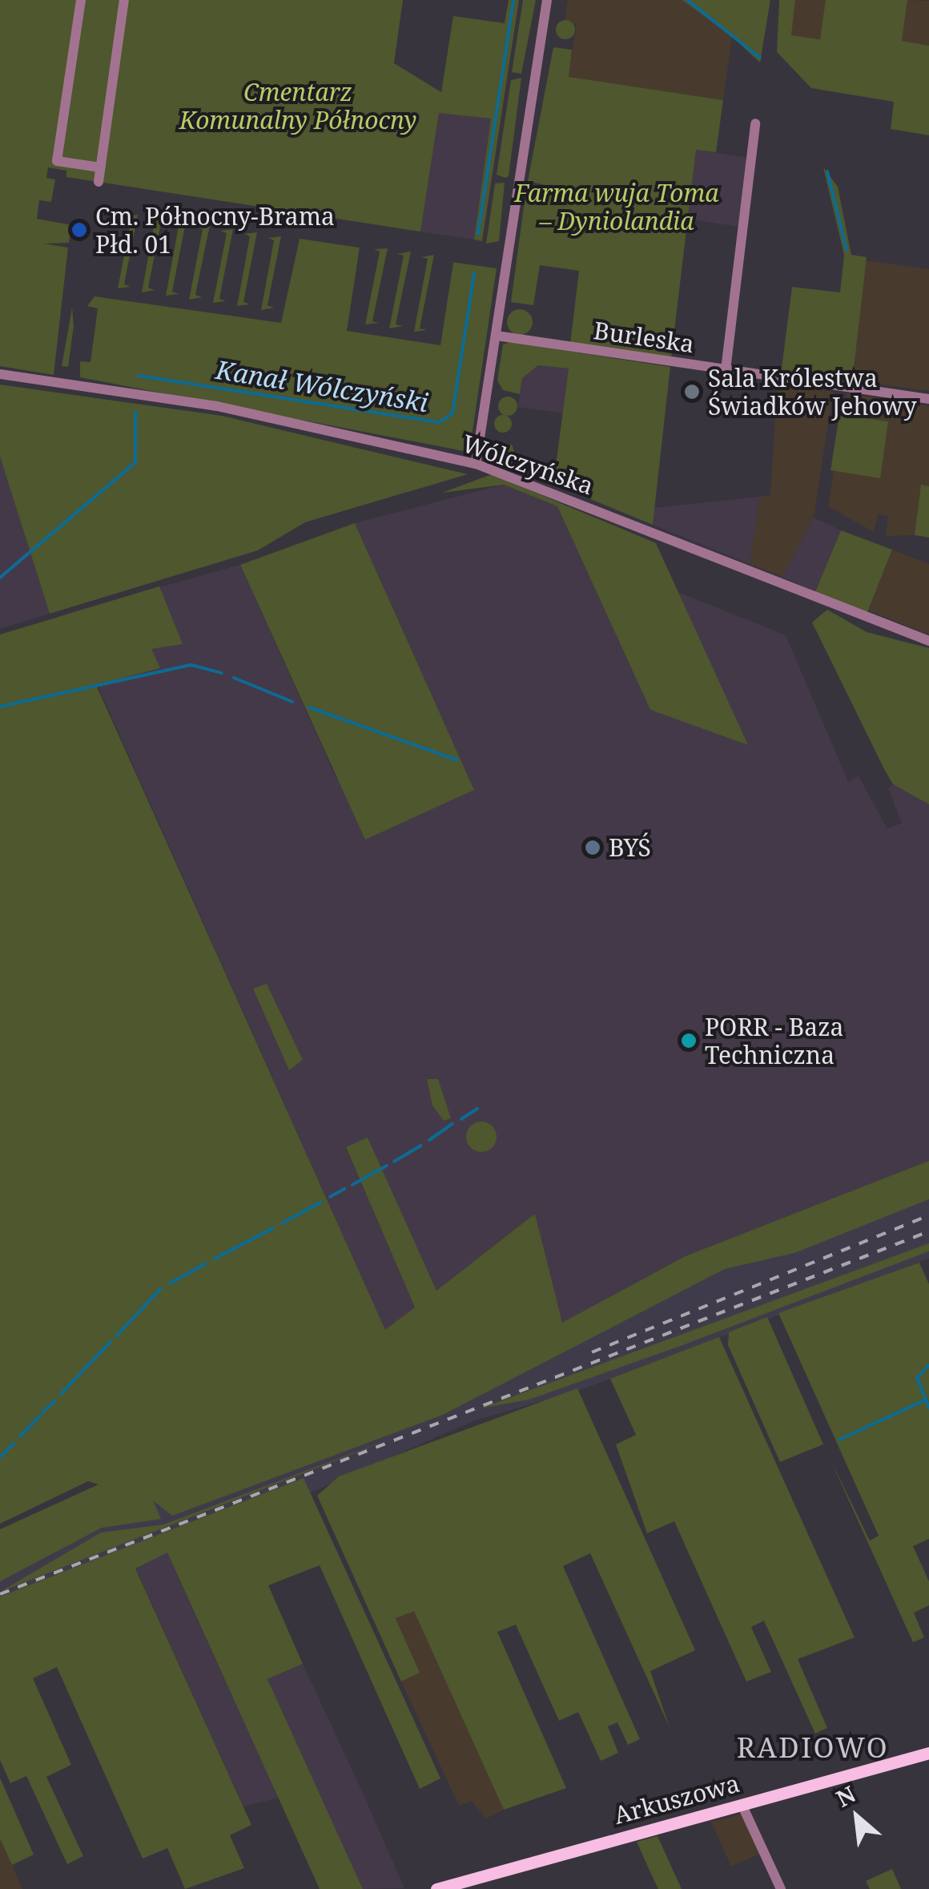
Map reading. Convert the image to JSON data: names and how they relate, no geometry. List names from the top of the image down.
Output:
{
  "streets": {
    "main road": ["Arkuszowa"],
    "street": ["Burleska", "Wólczyńska"]
  },
  "districts": ["RADIOWO"],
  "water": ["Kanał Wólczyński"],
  "parks": ["Cmentarz Komunalny Północny", "Farma wuja Toma – Dyniolandia"],
  "places": [
    "Cm. Północny-Brama Płd. 01",
    "Sala Królestwa Świadków Jehowy",
    "BYŚ",
    "PORR - Baza Techniczna"
  ],
  "north": "top left"
}
